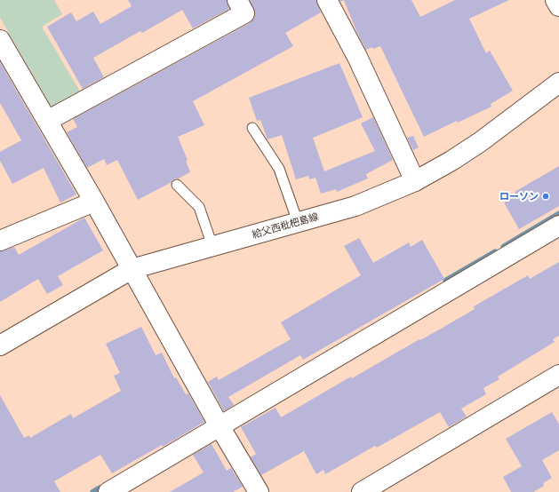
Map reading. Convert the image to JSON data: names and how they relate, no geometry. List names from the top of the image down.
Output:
{
  "streets": {
    "street": ["給父西枇杷島線"]
  },
  "places": ["ローソン"]
}
